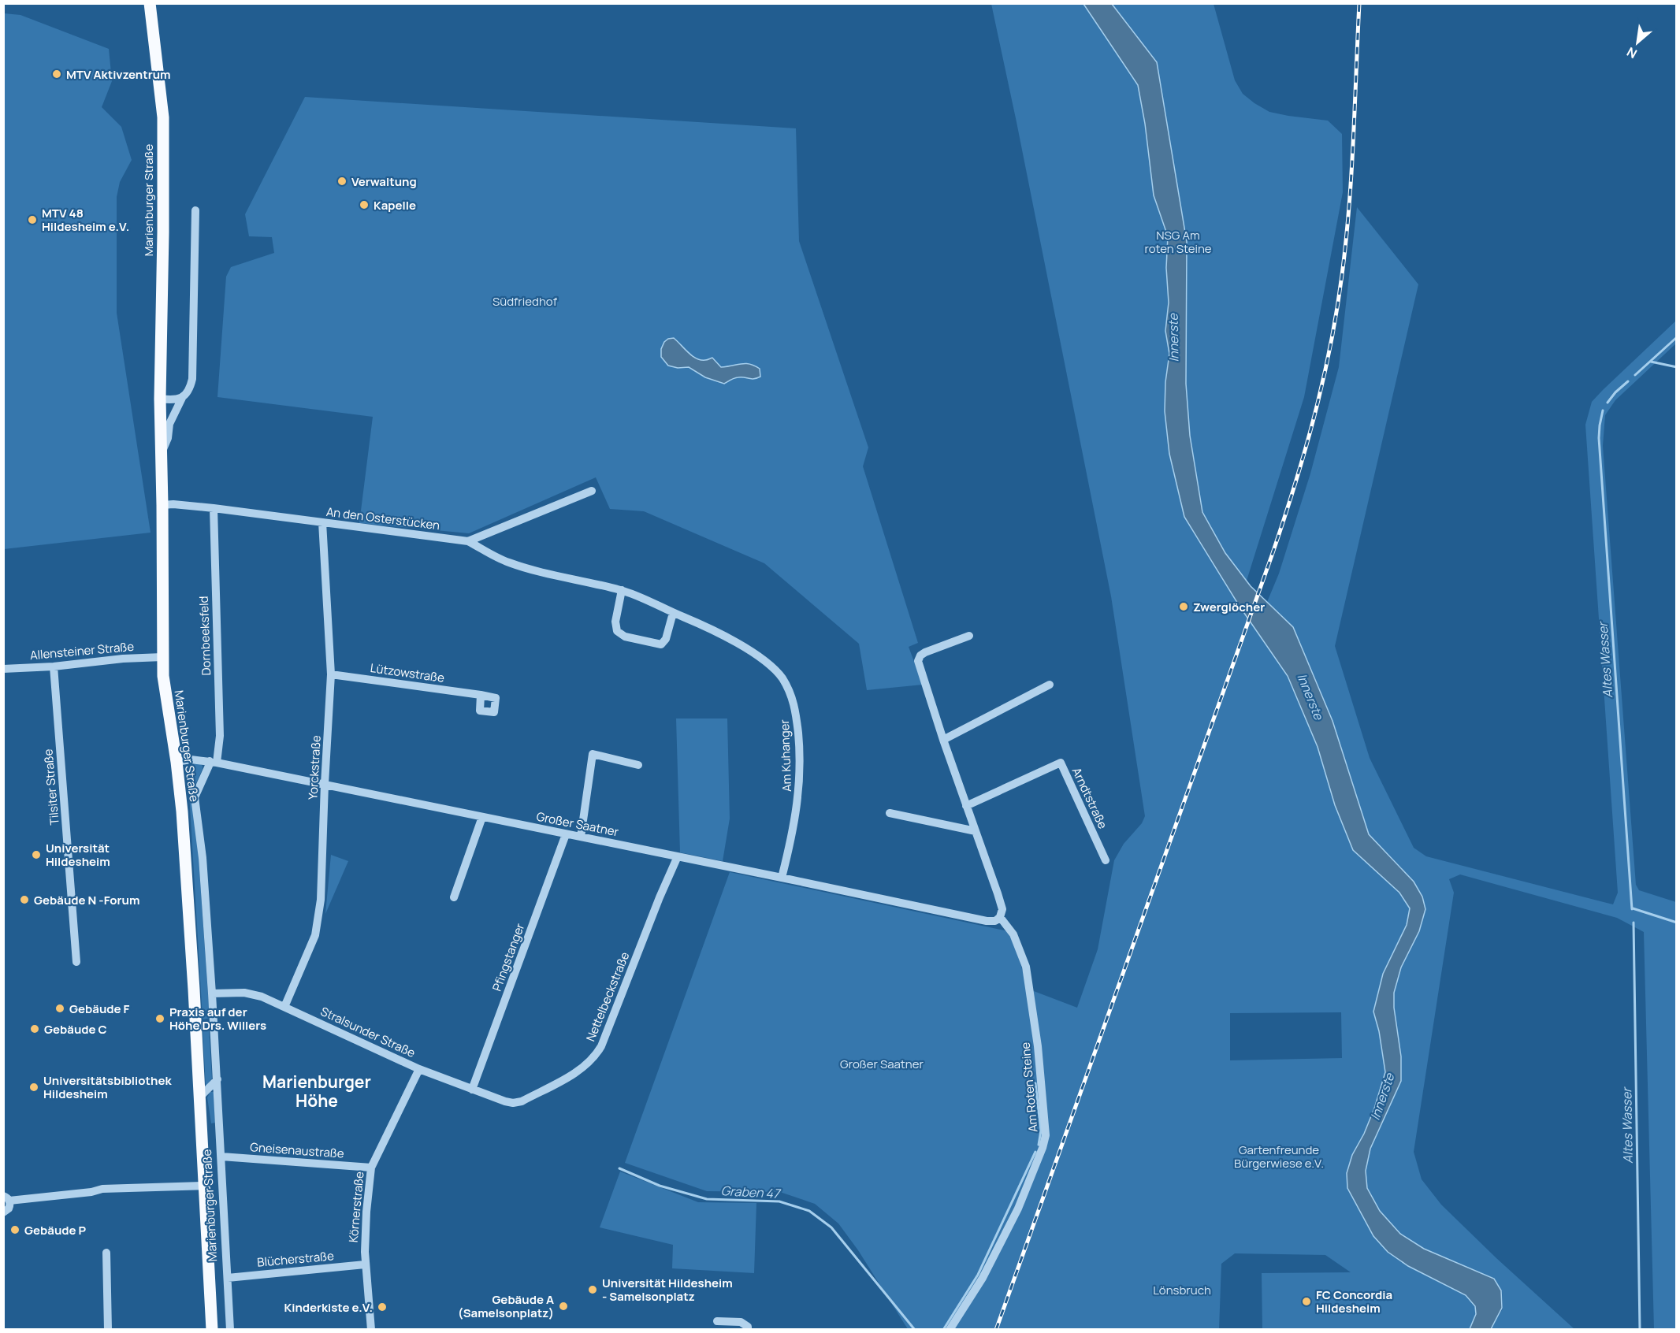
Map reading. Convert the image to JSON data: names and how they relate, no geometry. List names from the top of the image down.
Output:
{
  "streets": {
    "main road": ["Marienburger Straße"],
    "street": [
      "An den Osterstücken",
      "Dornbeeksfeld",
      "Allensteiner Straße",
      "Lützowstraße",
      "Am Kuhanger",
      "Yorckstraße",
      "Tilsiter Straße",
      "Arndtstraße",
      "Großer Saatner",
      "Pfingstanger",
      "Nettelbeckstraße",
      "Stralsunder Straße",
      "Am Roten Steine",
      "Gneisenaustraße",
      "Körnerstraße",
      "Blücherstraße"
    ]
  },
  "crossings": [
    ["Marienburger Straße", "An den Osterstücken"],
    ["Marienburger Straße", "Dornbeeksfeld"],
    ["Marienburger Straße", "Allensteiner Straße"],
    ["Marienburger Straße", "Großer Saatner"],
    ["Marienburger Straße", "Stralsunder Straße"],
    ["Marienburger Straße", "Gneisenaustraße"],
    ["Marienburger Straße", "Blücherstraße"],
    ["An den Osterstücken", "Dornbeeksfeld"],
    ["An den Osterstücken", "Am Kuhanger"],
    ["An den Osterstücken", "Yorckstraße"],
    ["Dornbeeksfeld", "Großer Saatner"],
    ["Allensteiner Straße", "Tilsiter Straße"],
    ["Lützowstraße", "Yorckstraße"],
    ["Am Kuhanger", "Großer Saatner"],
    ["Yorckstraße", "Großer Saatner"],
    ["Yorckstraße", "Stralsunder Straße"],
    ["Arndtstraße", "Am Roten Steine"],
    ["Großer Saatner", "Pfingstanger"],
    ["Großer Saatner", "Nettelbeckstraße"],
    ["Großer Saatner", "Am Roten Steine"],
    ["Pfingstanger", "Stralsunder Straße"],
    ["Nettelbeckstraße", "Stralsunder Straße"],
    ["Stralsunder Straße", "Körnerstraße"],
    ["Gneisenaustraße", "Körnerstraße"],
    ["Körnerstraße", "Blücherstraße"]
  ],
  "districts": ["Marienburger Höhe"],
  "water": ["Innerste", "Altes Wasser", "Graben 47"],
  "parks": [
    "NSG Am roten Steine",
    "Südfriedhof",
    "Großer Saatner",
    "Gartenfreunde Bürgerwiese e.V.",
    "Lönsbruch"
  ],
  "places": [
    "MTV Aktivzentrum",
    "Verwaltung",
    "Kapelle",
    "MTV 48 Hildesheim e.V.",
    "Zwerglöcher",
    "Universität Hildesheim",
    "Gebäude N -Forum",
    "Gebäude F",
    "Praxis auf der Höhe Drs. Willers",
    "Gebäude C",
    "Universitätsbibliothek Hildesheim",
    "Gebäude P",
    "Universität Hildesheim - Samelsonplatz",
    "FC Concordia Hildesheim",
    "Gebäude A (Samelsonplatz)",
    "Kinderkiste e.V."
  ],
  "north": "bottom left"
}
